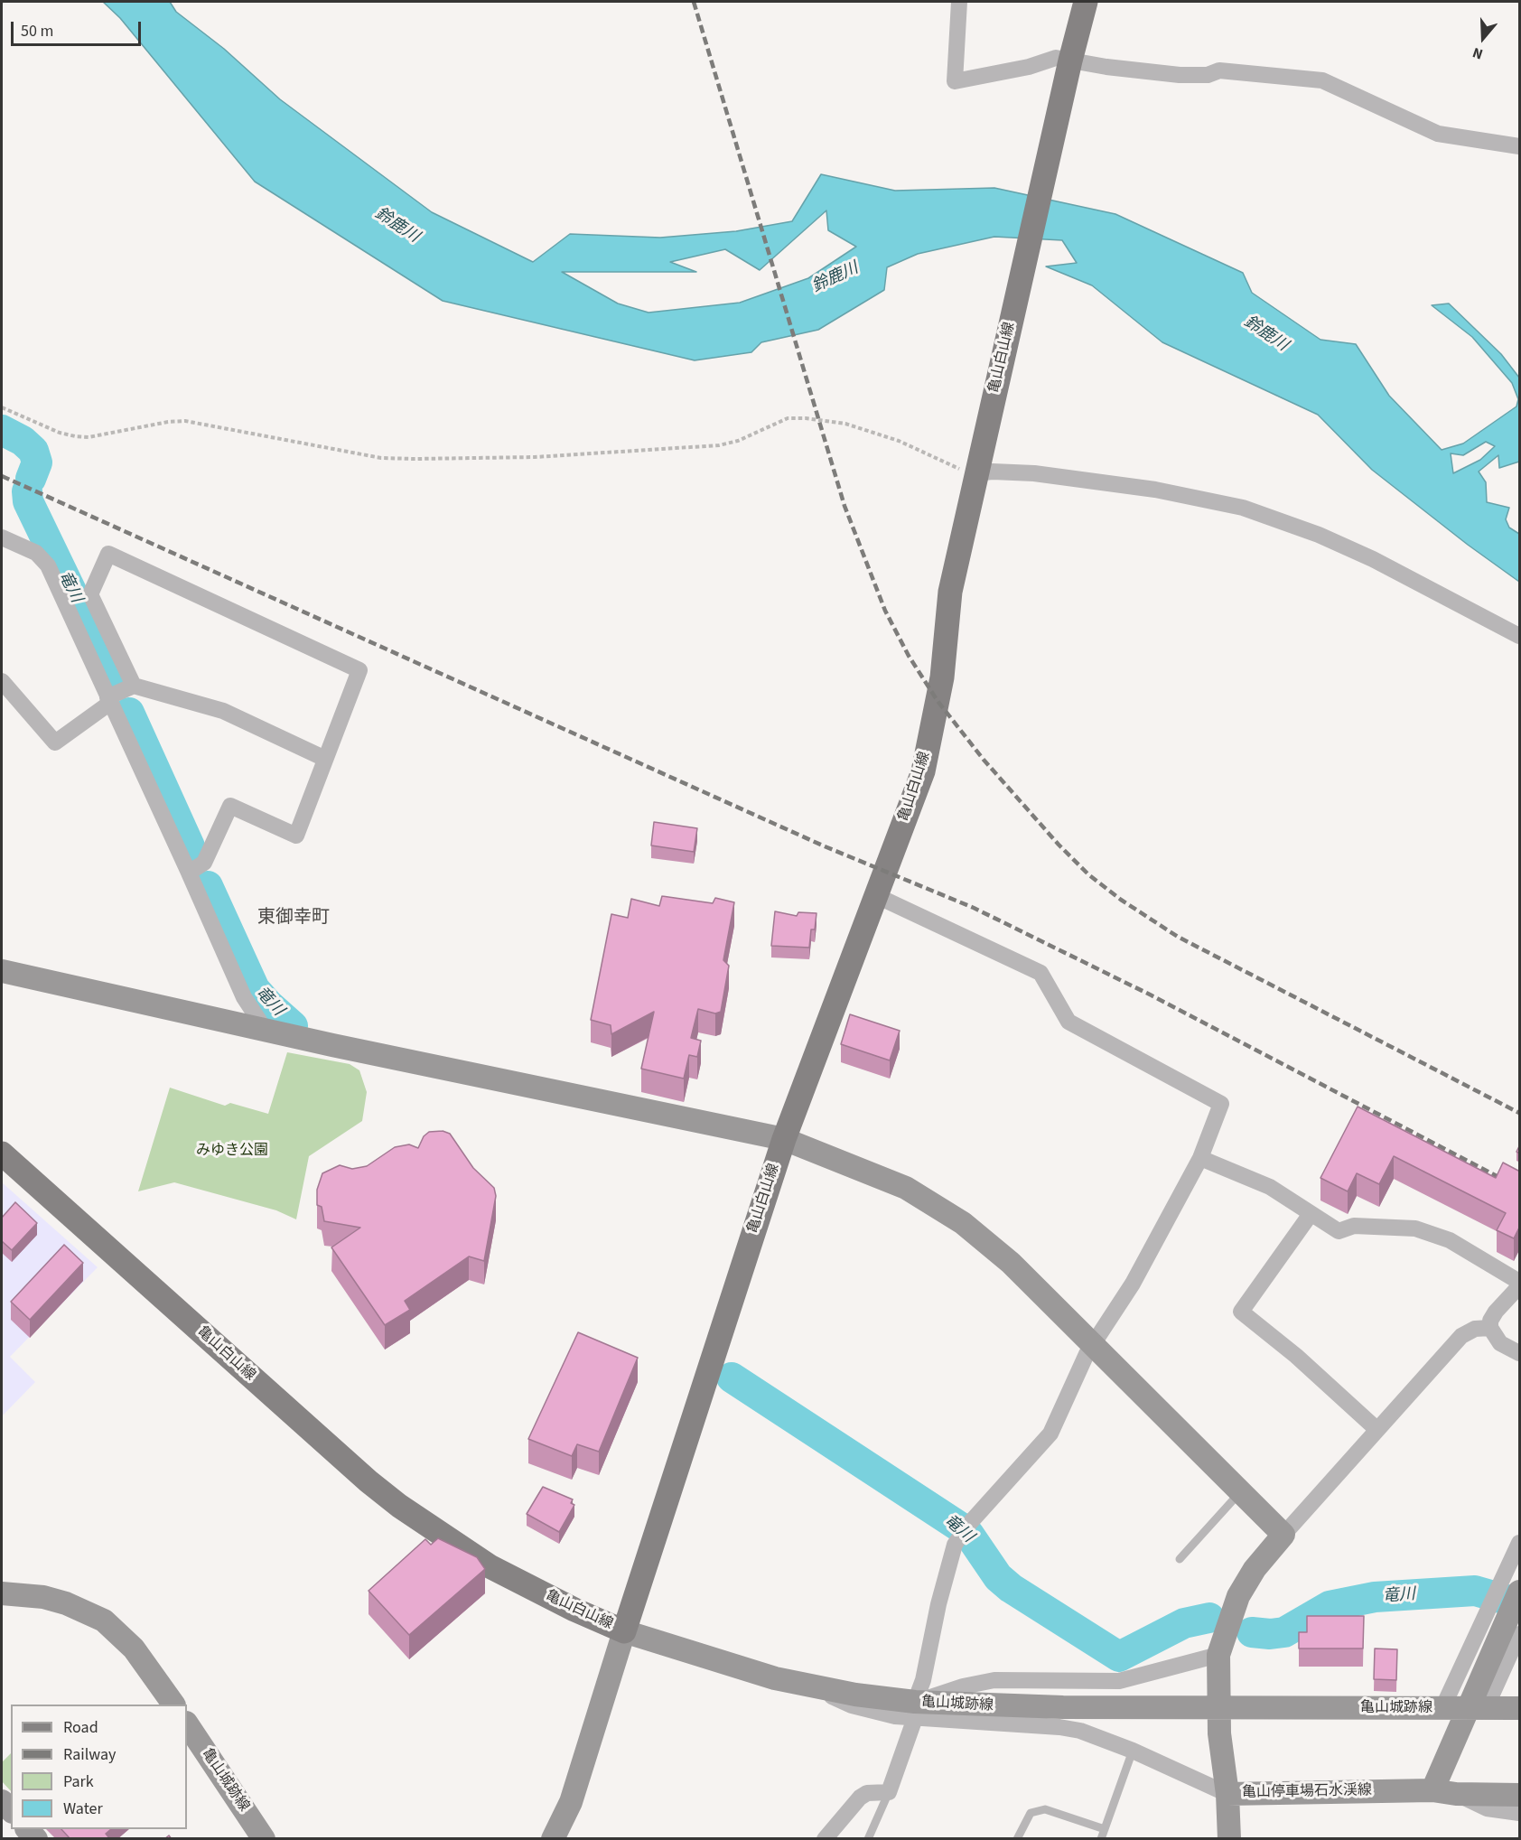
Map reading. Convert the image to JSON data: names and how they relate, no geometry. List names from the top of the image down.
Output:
{
  "streets": {
    "main road": ["亀山白山線", "亀山城跡線", "亀山停車場石水渓線"]
  },
  "crossings": [
    ["亀山白山線", "亀山城跡線"]
  ],
  "districts": ["東御幸町"],
  "water": ["鈴鹿川", "竜川"],
  "parks": ["みゆき公園"],
  "legend": [
    "Road",
    "Railway",
    "Park",
    "Water"
  ],
  "scale_bar": "50 m",
  "north": "bottom"
}
